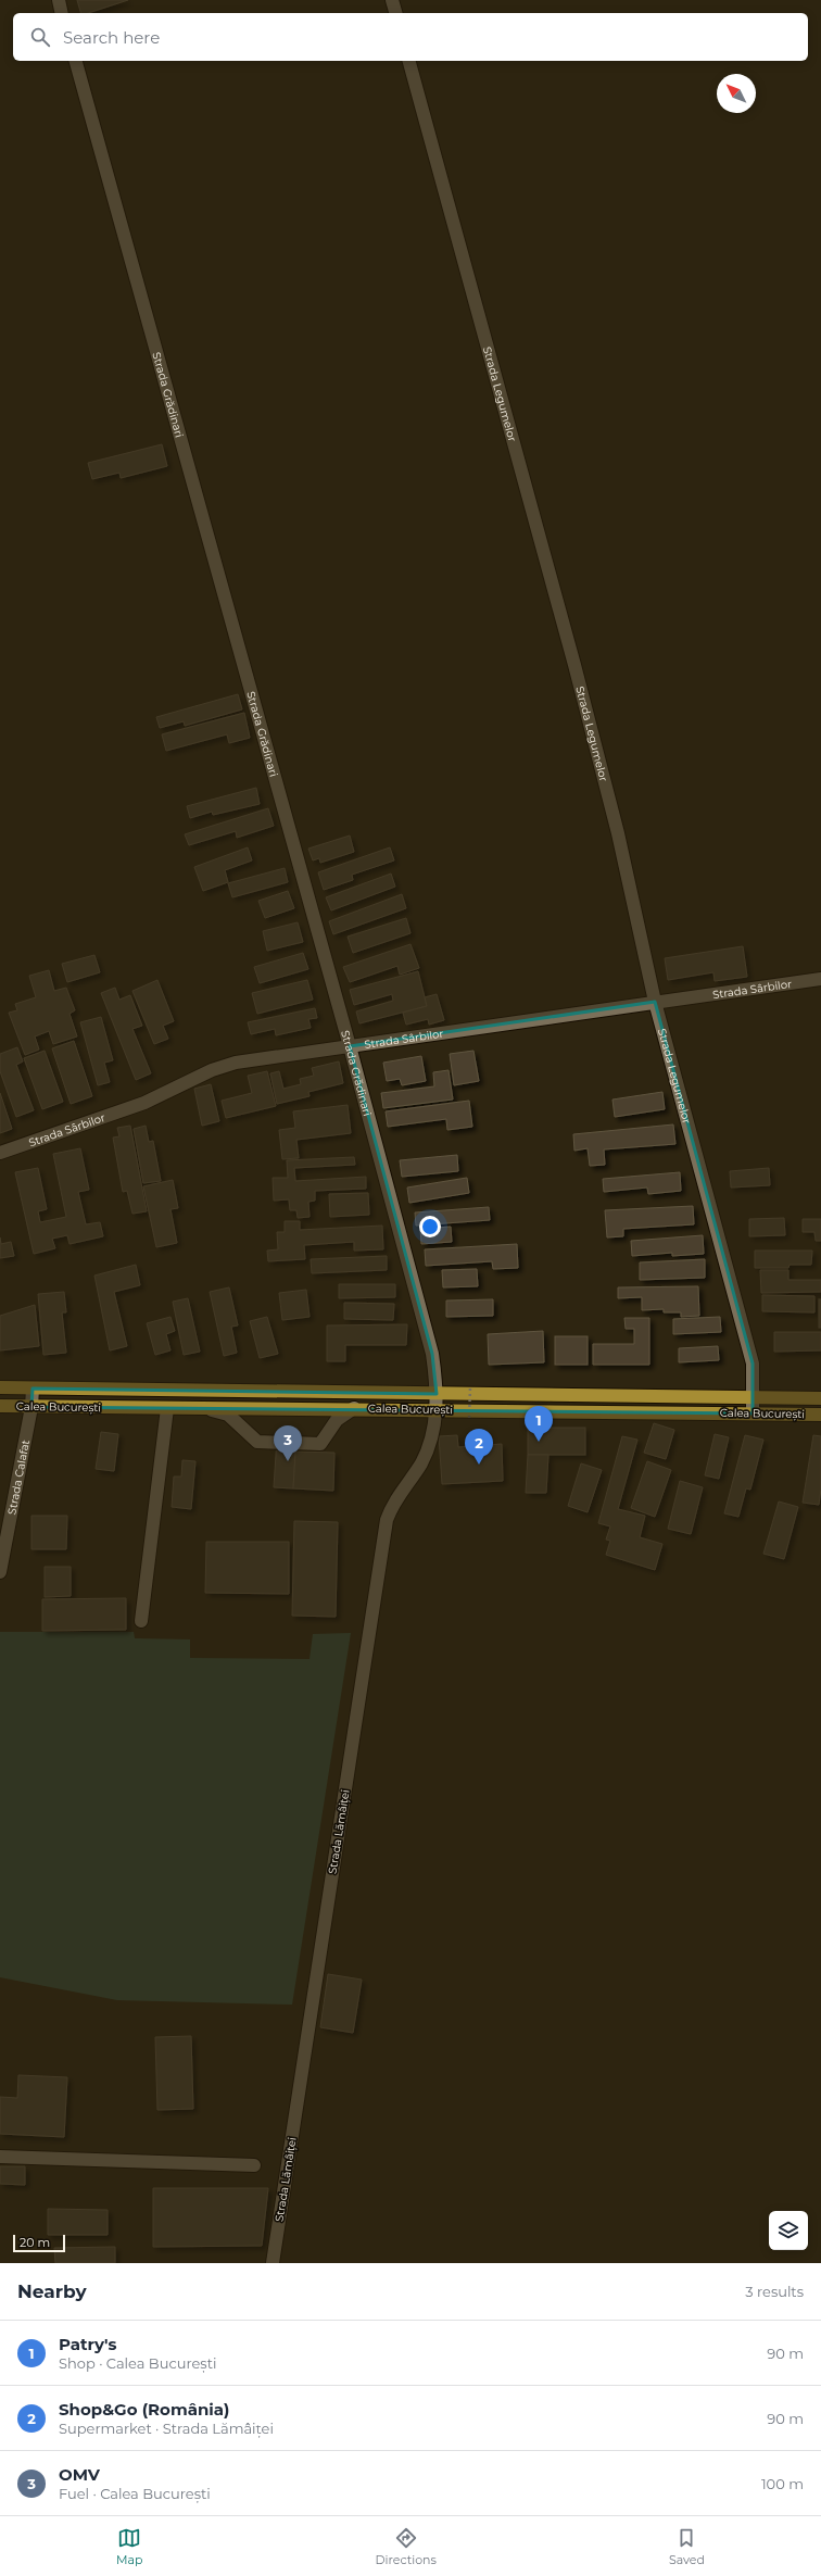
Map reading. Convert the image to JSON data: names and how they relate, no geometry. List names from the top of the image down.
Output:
{
  "streets": {
    "main road": ["Calea București"],
    "street": [
      "Strada Grădinari",
      "Strada Legumelor",
      "Strada Sârbilor",
      "Strada Calafat",
      "Strada Lămâiței"
    ]
  },
  "crossings": [
    ["Strada Grădinari", "Strada Sârbilor"],
    ["Strada Grădinari", "Calea București"],
    ["Strada Grădinari", "Strada Lămâiței"],
    ["Strada Legumelor", "Strada Sârbilor"],
    ["Strada Legumelor", "Calea București"],
    ["Calea București", "Strada Calafat"],
    ["Calea București", "Strada Lămâiței"]
  ],
  "scale_bar": "20 m",
  "north": "top left",
  "page": {
    "search": "Search here",
    "pins": ["1", "3", "2"],
    "scale": "20 m",
    "heading": ["Nearby", "3 results"],
    "list": [
      {
        "mark": "1",
        "name": "Patry's",
        "note": "Shop · Calea București",
        "value": "90 m"
      },
      {
        "mark": "2",
        "name": "Shop&Go (România)",
        "note": "Supermarket · Strada Lămâiței",
        "value": "90 m"
      },
      {
        "mark": "3",
        "name": "OMV",
        "note": "Fuel · Calea București",
        "value": "100 m"
      }
    ],
    "nav": ["Map", "Directions", "Saved"]
  }
}
